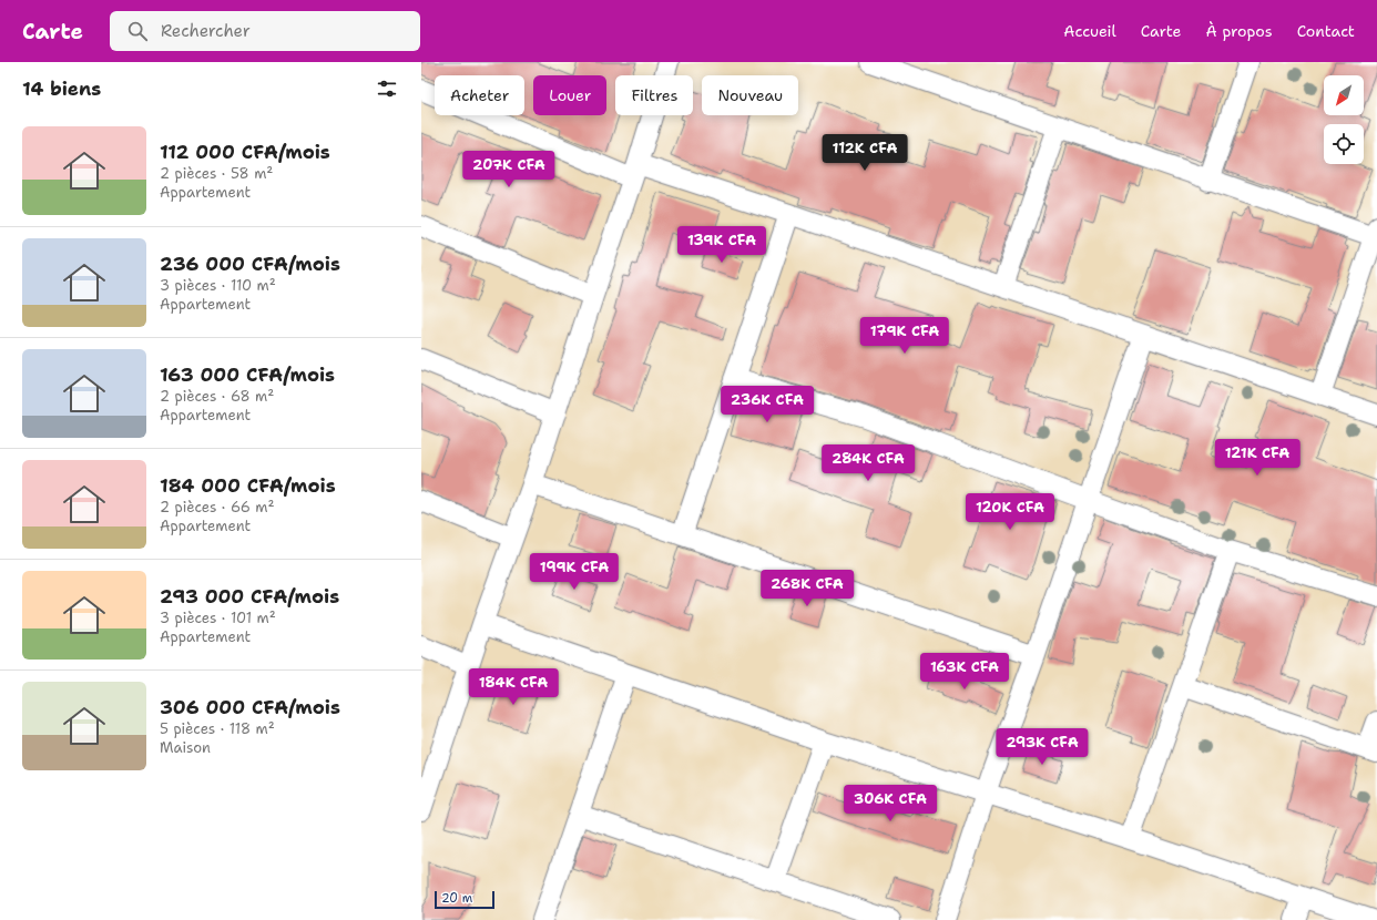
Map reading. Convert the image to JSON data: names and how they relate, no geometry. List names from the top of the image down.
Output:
{
  "scale_bar": "20 m",
  "north": "bottom left",
  "page": {
    "header": "Carte",
    "search": "Rechercher",
    "nav": [
      "Accueil",
      "Carte",
      "À propos",
      "Contact"
    ],
    "heading": "14 biens",
    "chip": [
      "Acheter",
      "Louer",
      "Filtres",
      "Nouveau"
    ],
    "list": [
      {
        "name": "112 000 CFA/mois",
        "note": "2 pièces · 58 m² · Appartement"
      },
      {
        "name": "236 000 CFA/mois",
        "note": "3 pièces · 110 m² · Appartement"
      },
      {
        "name": "163 000 CFA/mois",
        "note": "2 pièces · 68 m² · Appartement"
      },
      {
        "name": "184 000 CFA/mois",
        "note": "2 pièces · 66 m² · Appartement"
      },
      {
        "name": "293 000 CFA/mois",
        "note": "3 pièces · 101 m² · Appartement"
      },
      {
        "name": "306 000 CFA/mois",
        "note": "5 pièces · 118 m² · Maison"
      }
    ],
    "price": [
      "112K CFA",
      "207K CFA",
      "139K CFA",
      "179K CFA",
      "236K CFA",
      "121K CFA",
      "284K CFA",
      "120K CFA",
      "199K CFA",
      "268K CFA",
      "163K CFA",
      "184K CFA",
      "293K CFA",
      "306K CFA"
    ],
    "scale": "20 m"
  }
}
